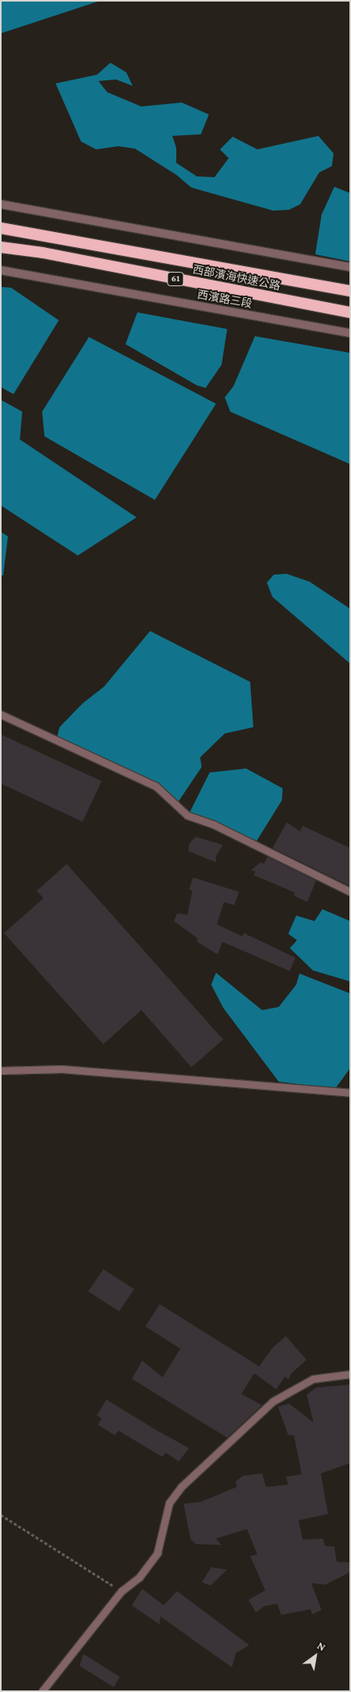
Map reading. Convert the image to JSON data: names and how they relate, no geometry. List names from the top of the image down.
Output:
{
  "streets": {
    "highway": ["西部濱海快速公路", "61"],
    "street": ["西濱路三段"]
  },
  "north": "top right"
}
